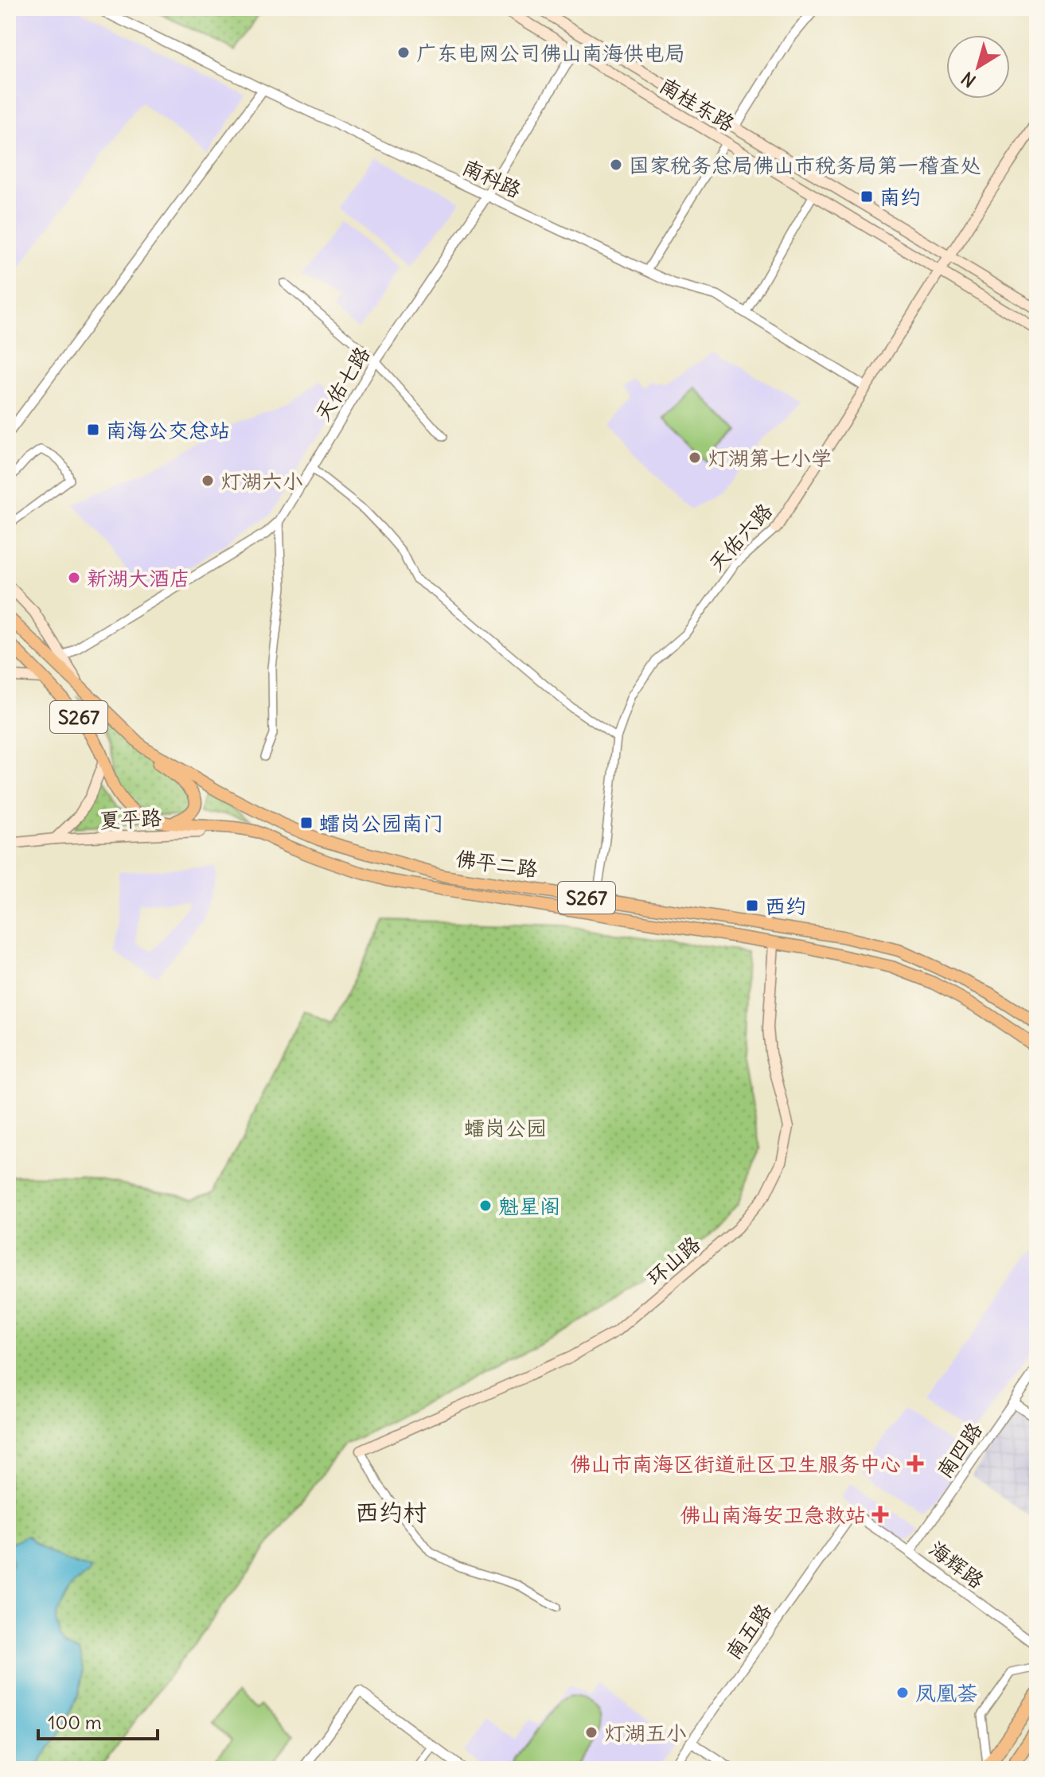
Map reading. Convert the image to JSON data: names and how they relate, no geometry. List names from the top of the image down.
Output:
{
  "streets": {
    "main road": [
      "南桂东路",
      "天佑六路",
      "S267",
      "夏平路",
      "佛平二路",
      "环山路"
    ],
    "street": [
      "南科路",
      "天佑七路",
      "南四路",
      "海辉路",
      "南五路"
    ]
  },
  "crossings": [
    ["南桂东路", "天佑七路"],
    ["南桂东路", "天佑六路"],
    ["南科路", "天佑七路"],
    ["南科路", "天佑六路"],
    ["天佑六路", "佛平二路"],
    ["S267", "夏平路"],
    ["S267", "佛平二路"],
    ["夏平路", "佛平二路"],
    ["佛平二路", "环山路"],
    ["南四路", "海辉路"],
    ["海辉路", "南五路"]
  ],
  "districts": ["西约村"],
  "parks": ["𧒽岗公园"],
  "places": {
    "other": [
      "广东电网公司佛山南海供电局",
      "国家税务总局佛山市税务局第一稽查处",
      "灯湖第七小学",
      "灯湖六小",
      "新湖大酒店",
      "魁星阁",
      "凤凰荟",
      "灯湖五小"
    ],
    "transit": [
      "南约",
      "南海公交总站",
      "𧒽岗公园南门",
      "西约"
    ],
    "health": ["佛山市南海区街道社区卫生服务中心", "佛山南海安卫急救站"]
  },
  "scale_bar": "100 m",
  "north": "bottom left"
}
